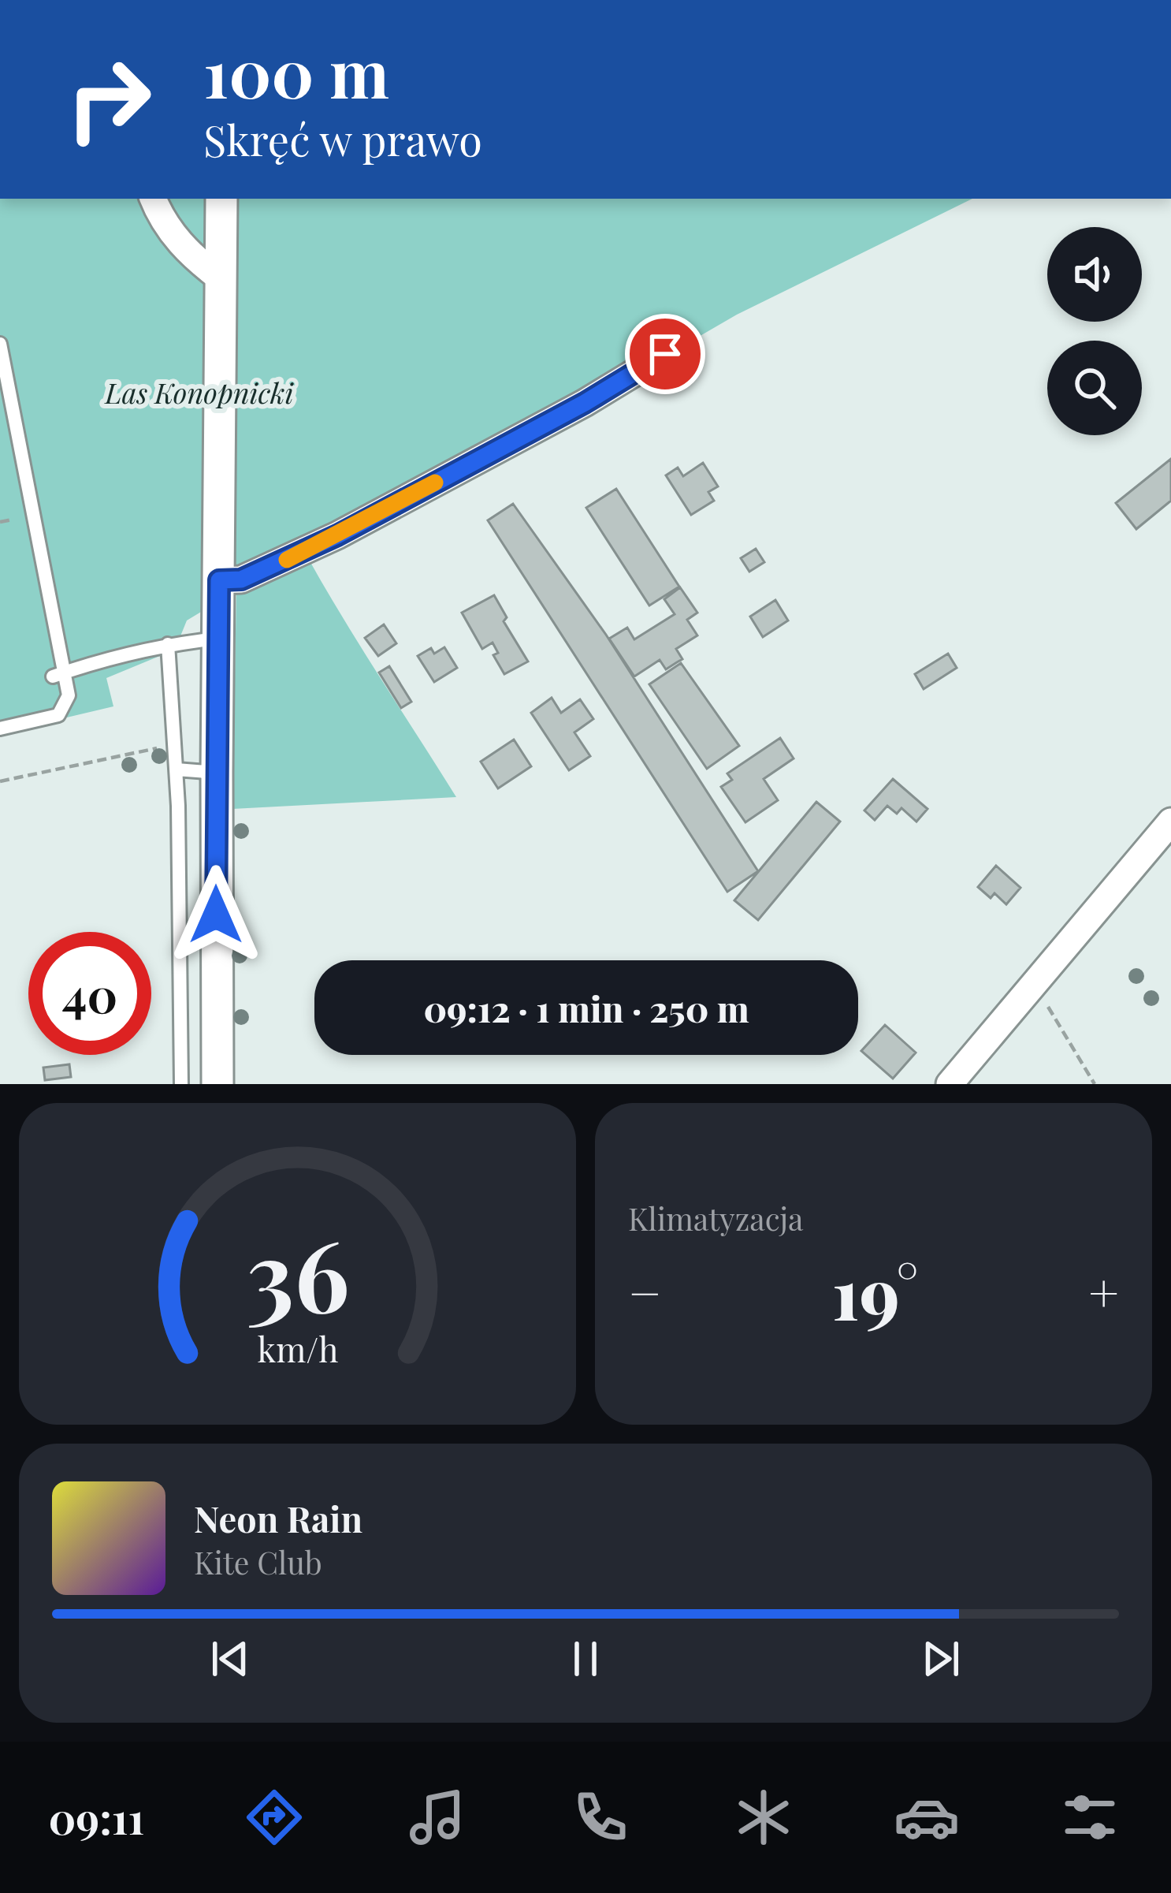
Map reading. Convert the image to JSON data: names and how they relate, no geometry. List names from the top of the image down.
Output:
{
  "parks": ["Las Konopnicki"],
  "page": {
    "turn": ["100 m", "Skręć w prawo"],
    "limit": "40",
    "trip": "09:12 · 1 min · 250 m",
    "tile": "Klimatyzacja",
    "heat": ["−", "19°", "+"],
    "song": ["Neon Rain", "Kite Club"],
    "tabs": "09:11",
    "gauge": ["36", "km/h"]
  }
}
